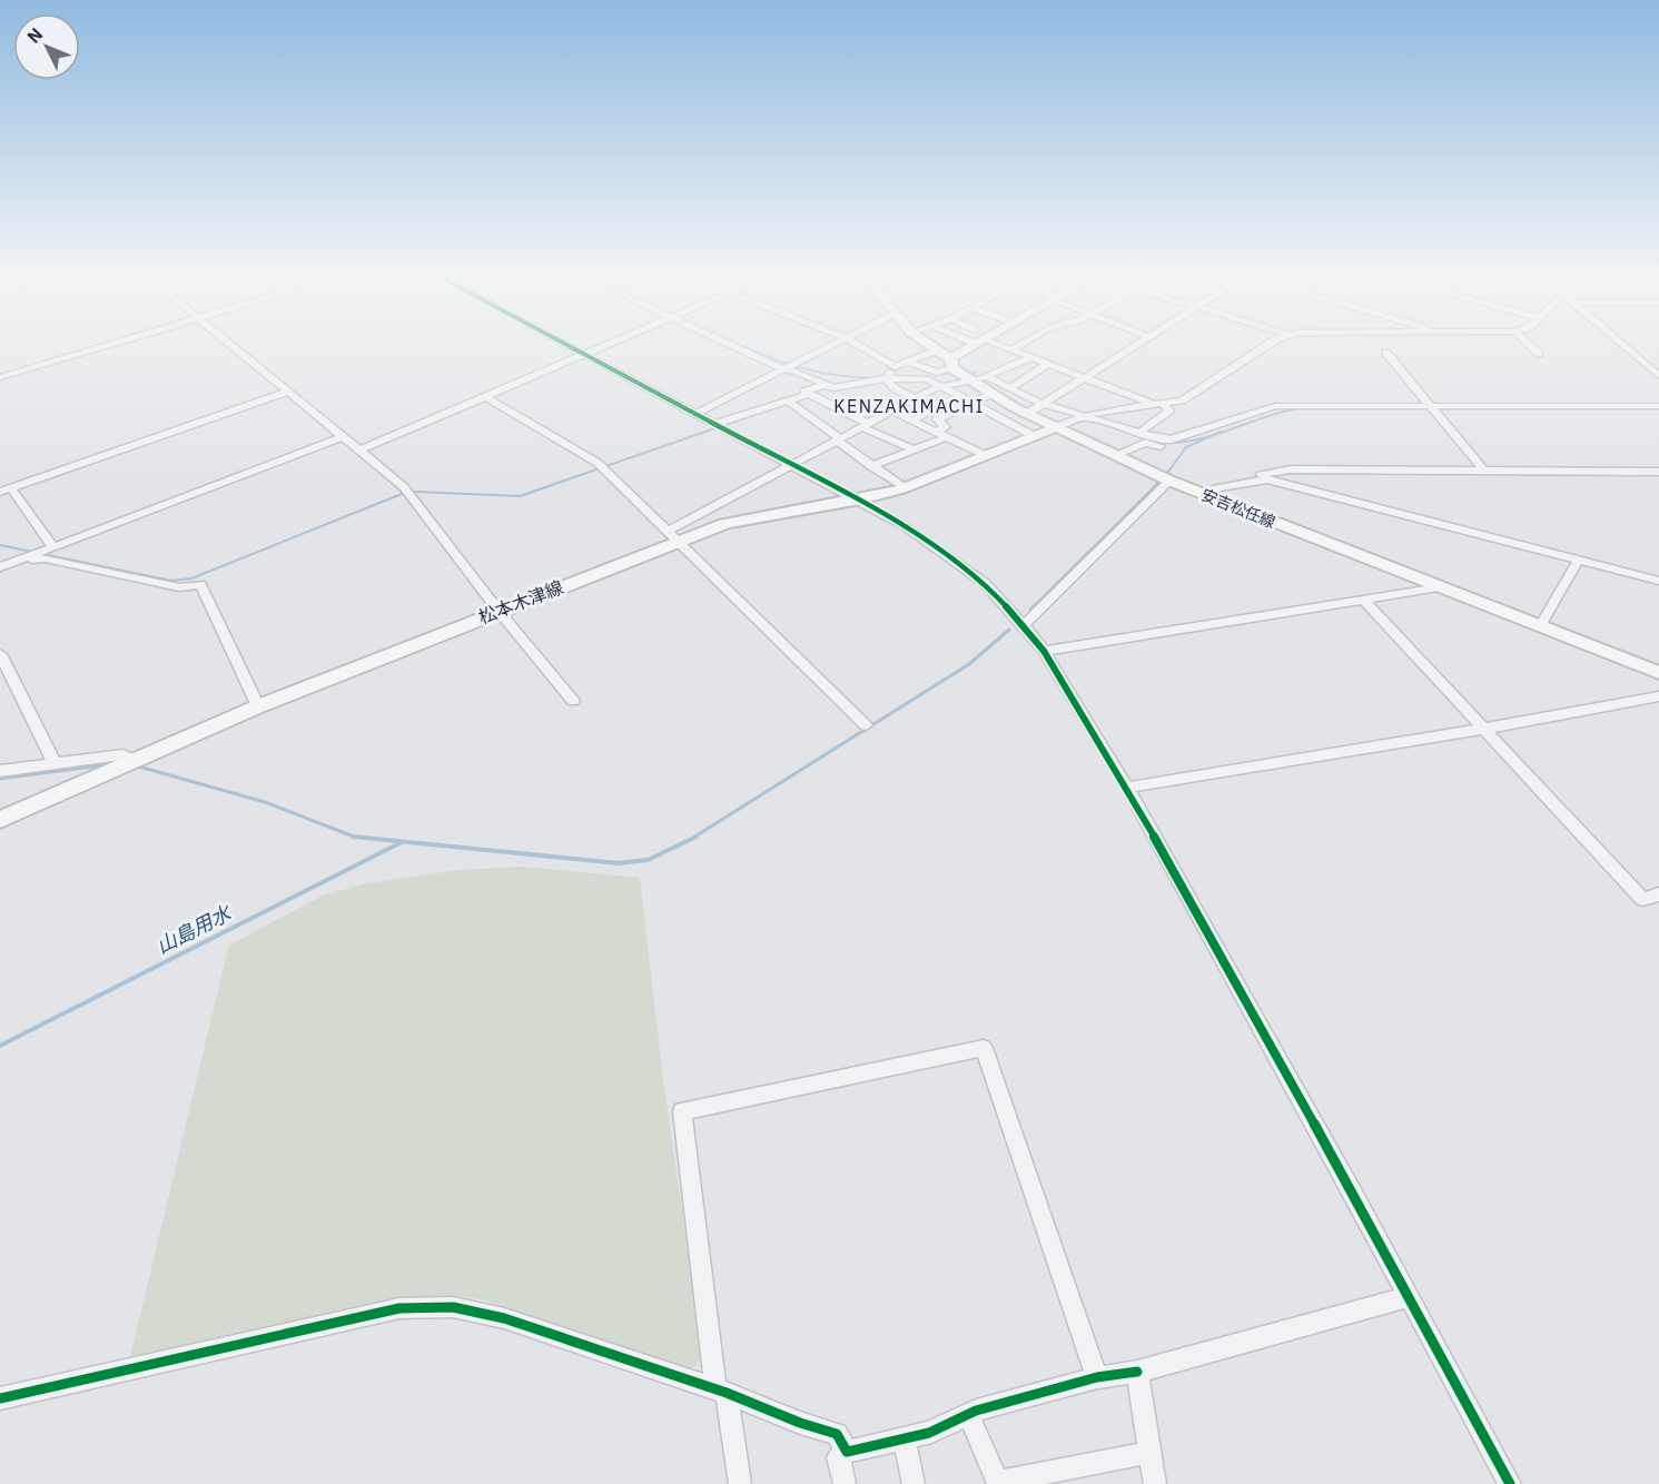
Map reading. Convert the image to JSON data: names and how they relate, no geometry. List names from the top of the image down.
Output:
{
  "streets": {
    "main road": ["安吉松任線", "松本木津線"]
  },
  "crossings": [
    ["安吉松任線", "松本木津線"]
  ],
  "districts": ["KENZAKIMACHI"],
  "water": ["山島用水"],
  "north": "top left"
}
